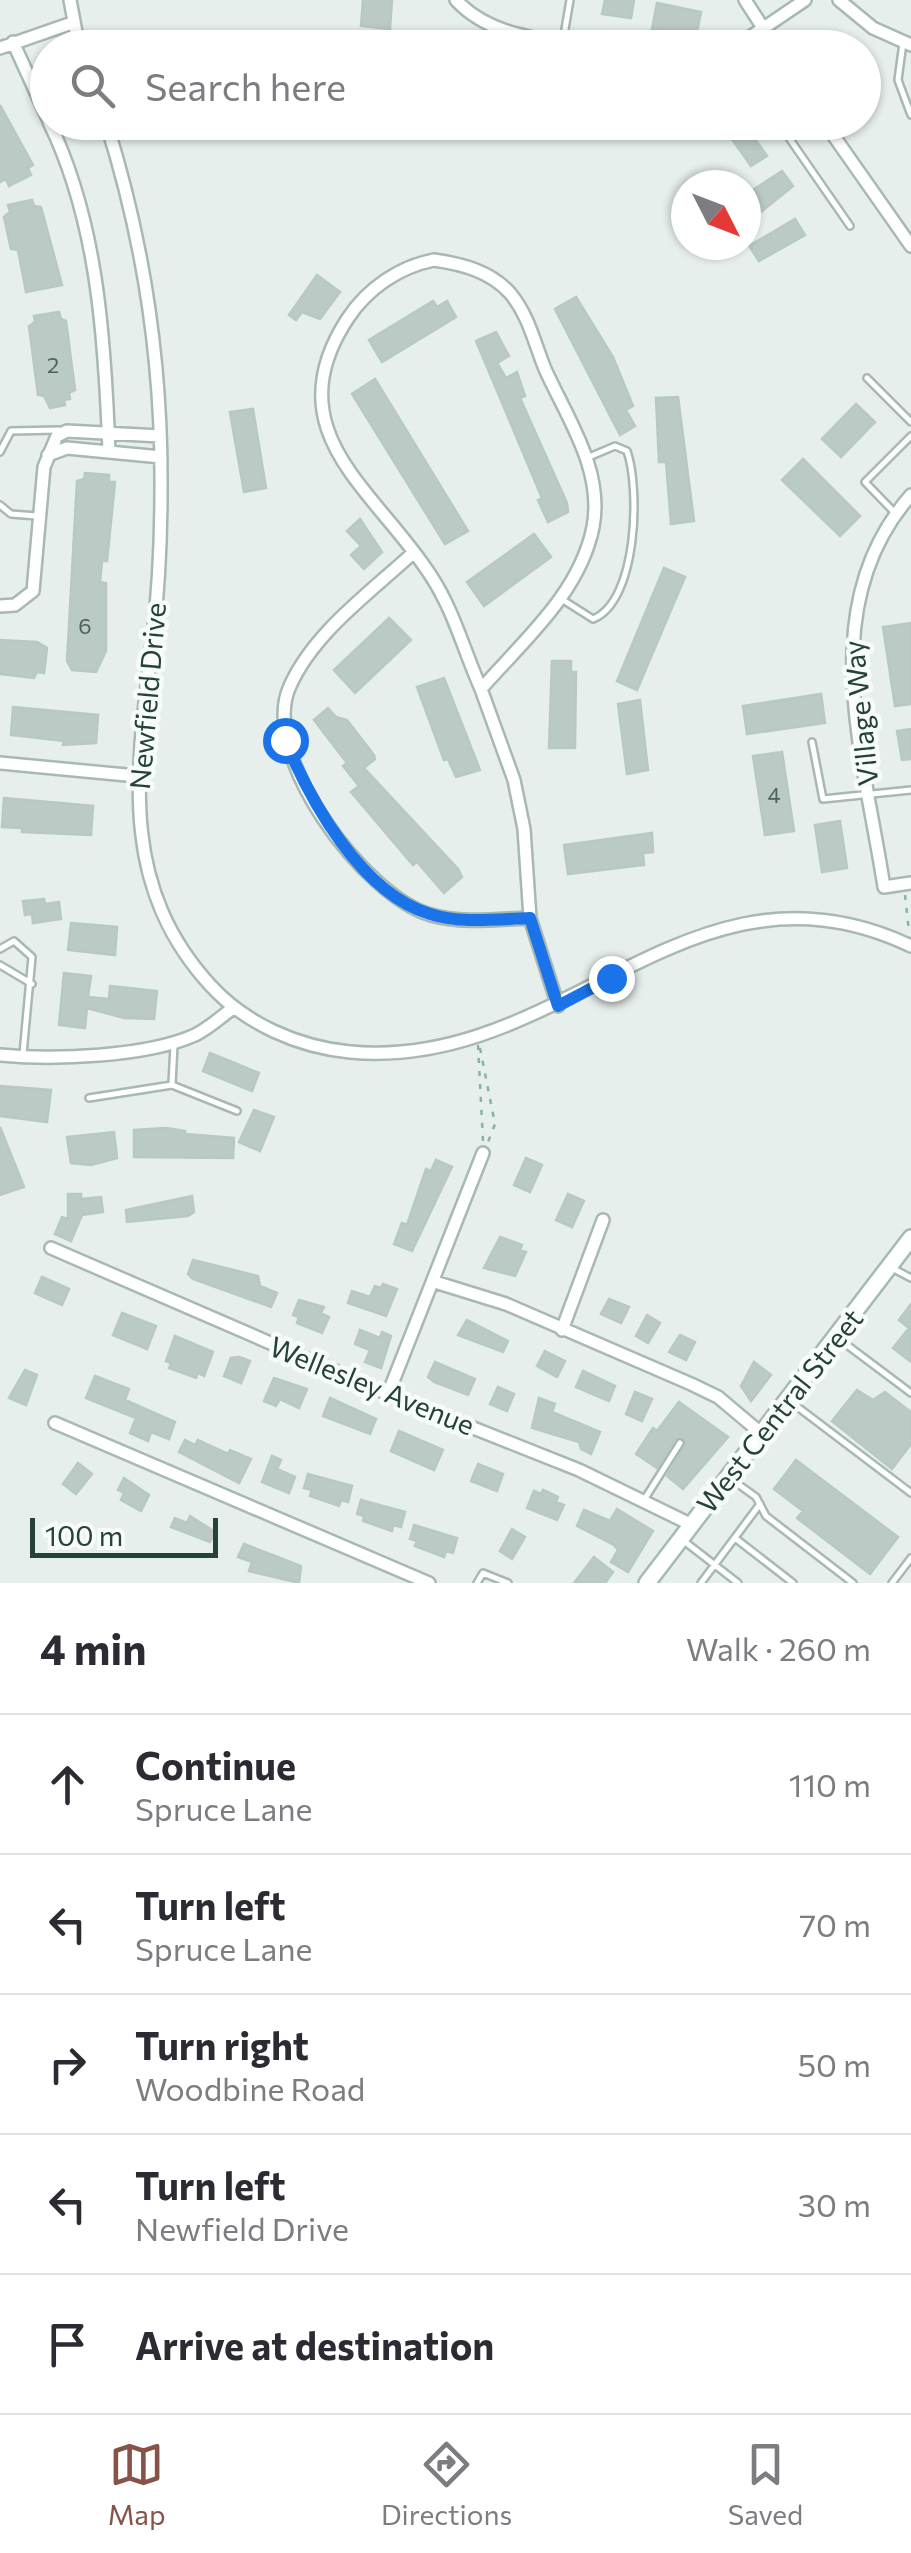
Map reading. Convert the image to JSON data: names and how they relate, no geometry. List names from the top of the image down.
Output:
{
  "streets": {
    "main road": ["West Central Street"],
    "street": ["Newfield Drive", "Village Way", "Wellesley Avenue"]
  },
  "crossings": [
    ["Wellesley Avenue", "West Central Street"]
  ],
  "house_numbers": ["2", "6", "4"],
  "scale_bar": "100 m",
  "north": "bottom right",
  "page": {
    "search": "Search here",
    "scale": "100 m",
    "heading": ["4 min", "Walk · 260 m"],
    "list": [
      ["Continue", "Spruce Lane", "110 m"],
      ["Turn left", "Spruce Lane", "70 m"],
      ["Turn right", "Woodbine Road", "50 m"],
      ["Turn left", "Newfield Drive", "30 m"],
      "Arrive at destination"
    ],
    "nav": ["Map", "Directions", "Saved"]
  }
}
